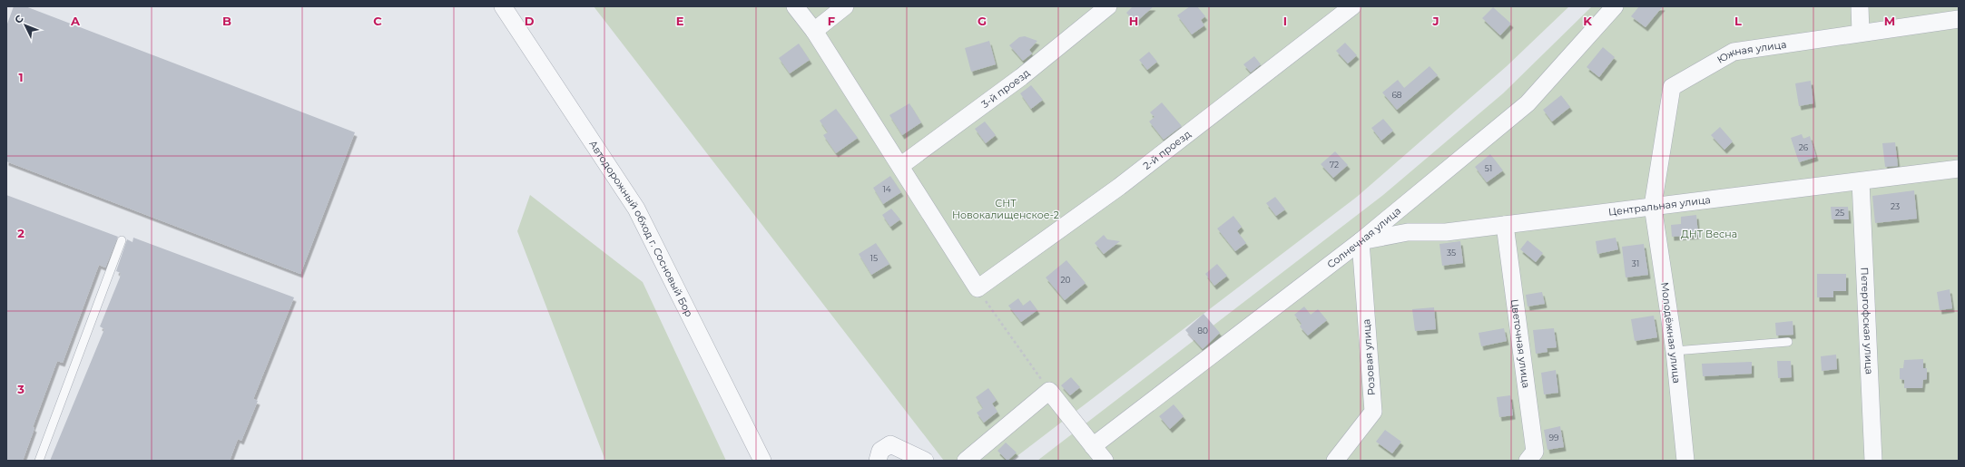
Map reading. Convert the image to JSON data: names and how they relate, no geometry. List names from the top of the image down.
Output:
{
  "streets": {
    "street": [
      "Южная улица",
      "3-й проезд",
      "2-й проезд",
      "Центральная улица",
      "Автодорожный обход г. Сосновый Бор",
      "Солнечная улица",
      "Петергофская улица",
      "Молодёжная улица",
      "Цветочная улица",
      "Розовая улица"
    ]
  },
  "crossings": [
    ["Южная улица", "Центральная улица"],
    ["Южная улица", "Молодёжная улица"],
    ["Центральная улица", "Солнечная улица"],
    ["Центральная улица", "Петергофская улица"],
    ["Центральная улица", "Молодёжная улица"],
    ["Центральная улица", "Цветочная улица"],
    ["Центральная улица", "Розовая улица"],
    ["Солнечная улица", "Розовая улица"]
  ],
  "parks": ["СНТ Новокалищенское-2", "ДНТ Весна"],
  "house_numbers": [
    "68",
    "26",
    "72",
    "51",
    "14",
    "23",
    "25",
    "35",
    "15",
    "31",
    "20",
    "80",
    "99"
  ],
  "north": "top left",
  "grid": {
    "columns": [
      "A",
      "B",
      "C",
      "D",
      "E",
      "F",
      "G",
      "H",
      "I",
      "J",
      "K",
      "L",
      "M"
    ],
    "rows": ["1", "2", "3"]
  }
}
